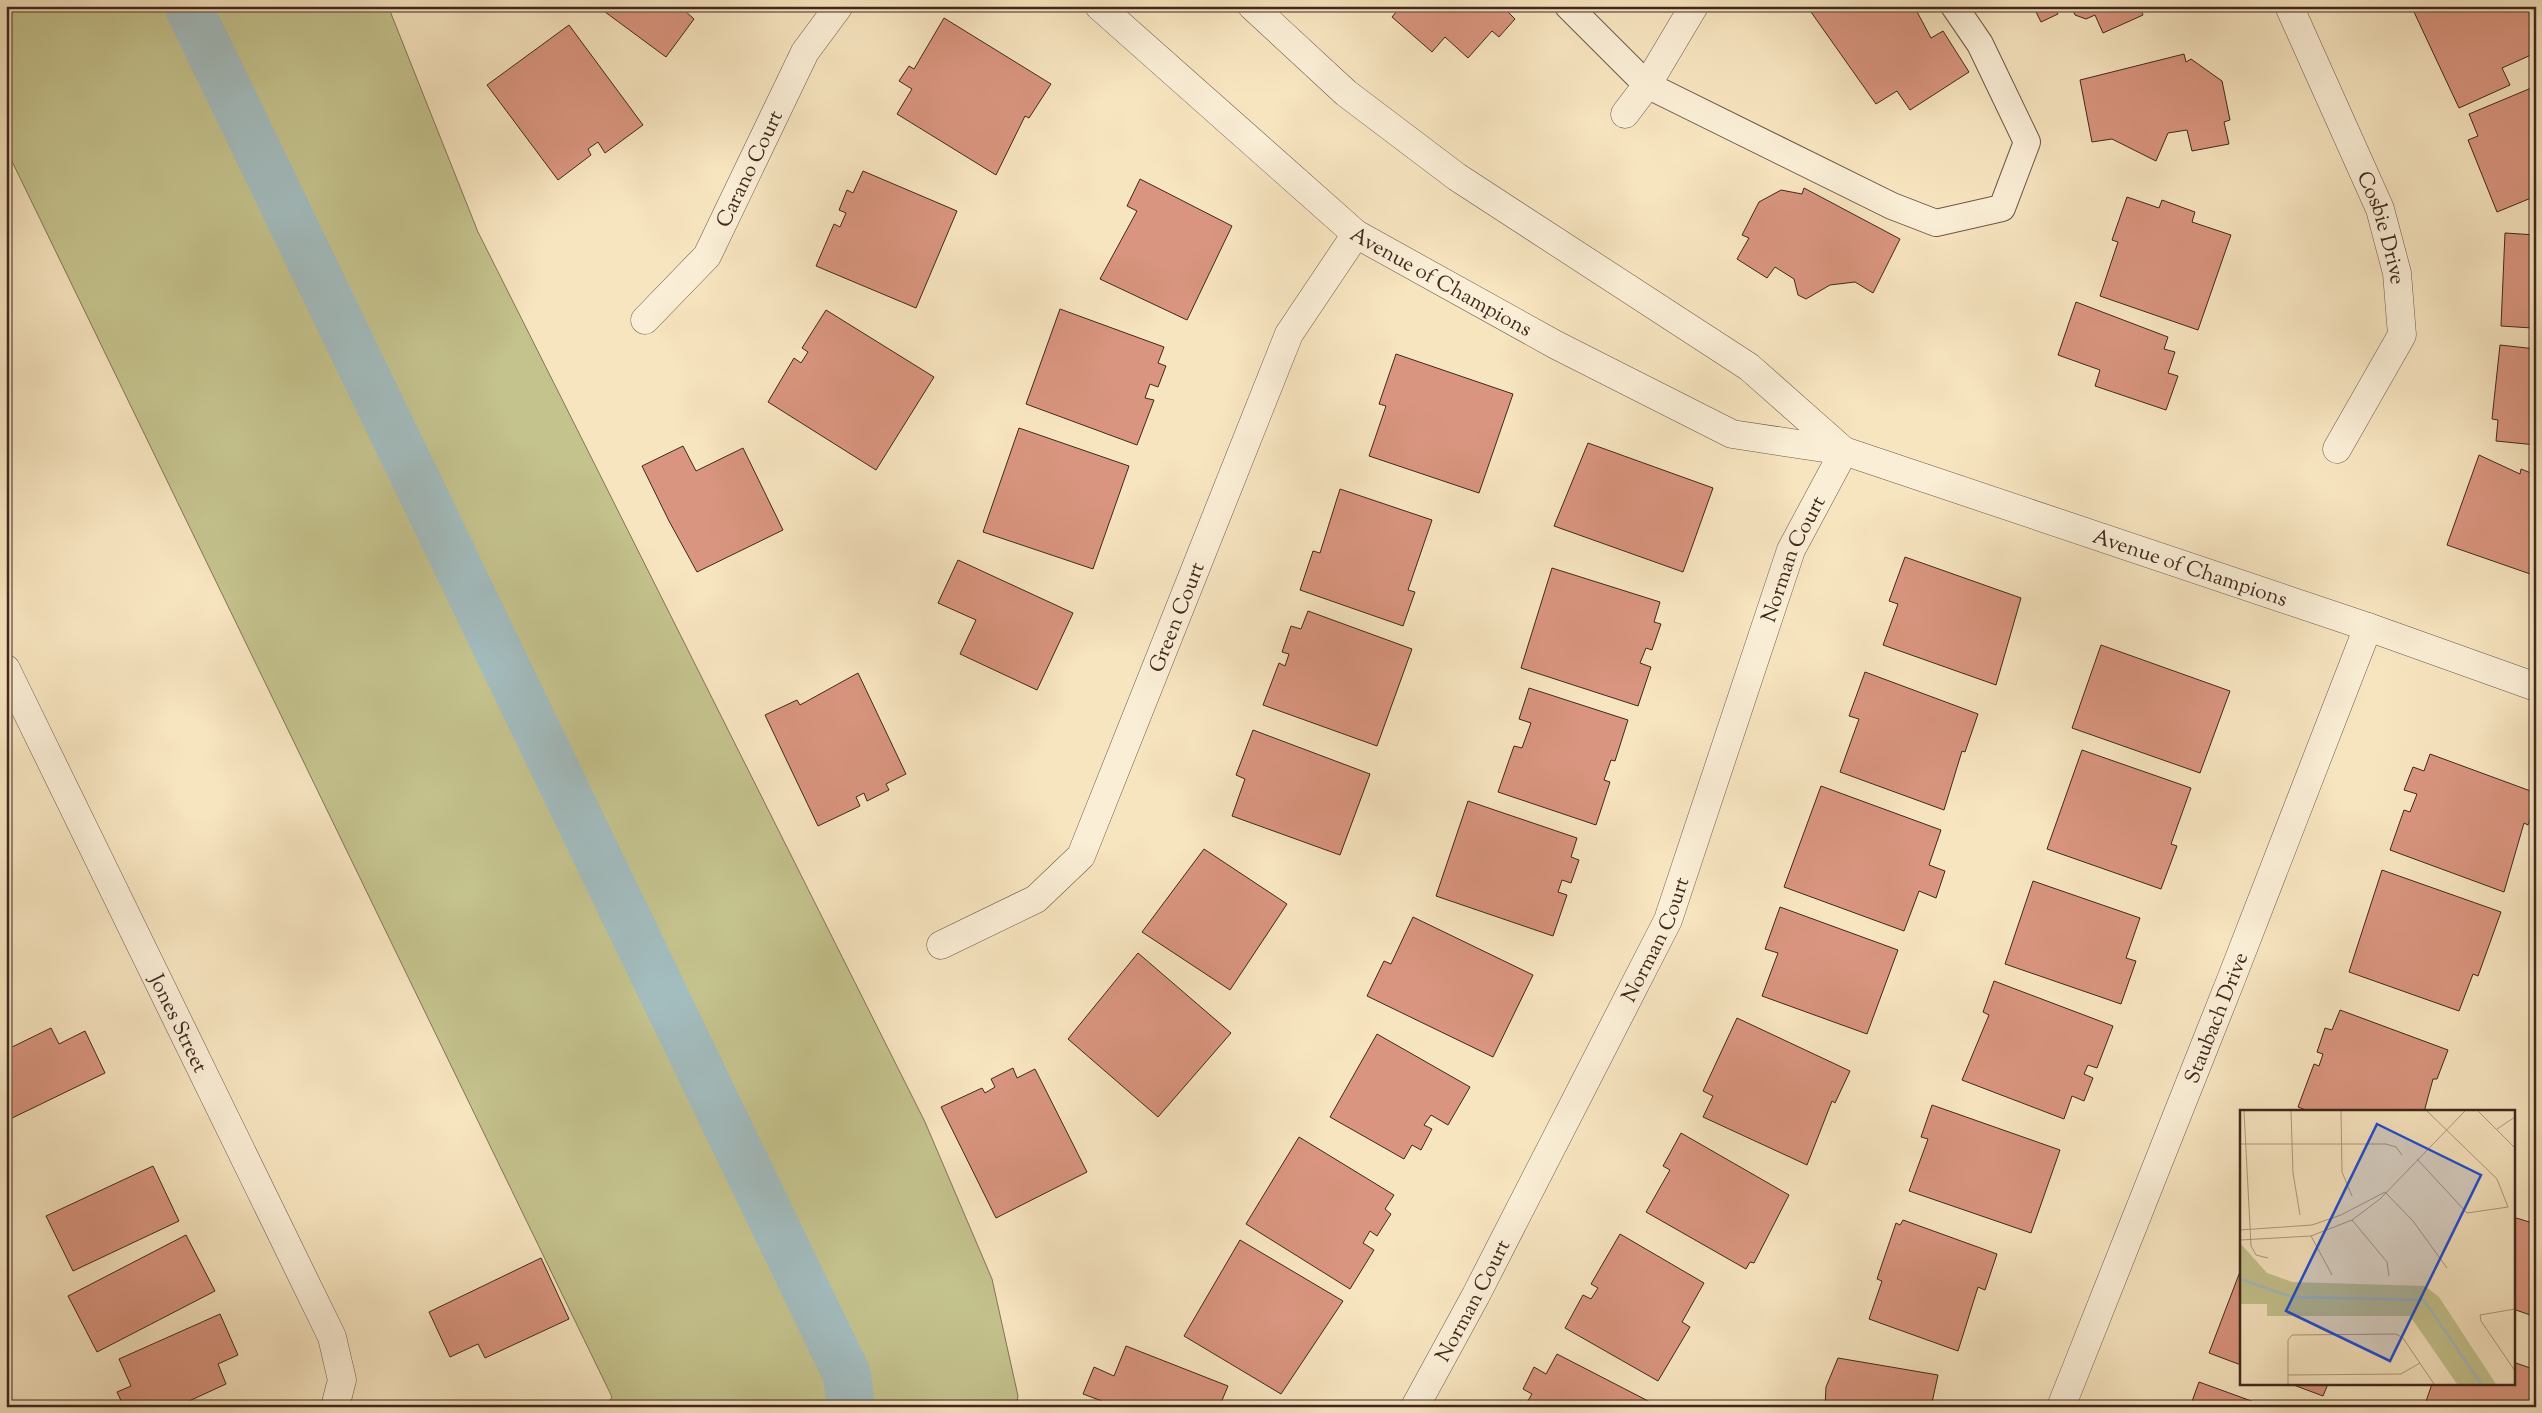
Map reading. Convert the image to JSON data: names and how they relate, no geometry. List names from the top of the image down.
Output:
{
  "streets": {
    "street": [
      "Carano Court",
      "Cosbie Drive",
      "Avenue of Champions",
      "Norman Court",
      "Green Court",
      "Staubach Drive",
      "Jones Street"
    ]
  },
  "crossings": [
    ["Avenue of Champions", "Norman Court"],
    ["Avenue of Champions", "Green Court"],
    ["Avenue of Champions", "Staubach Drive"]
  ]
}
